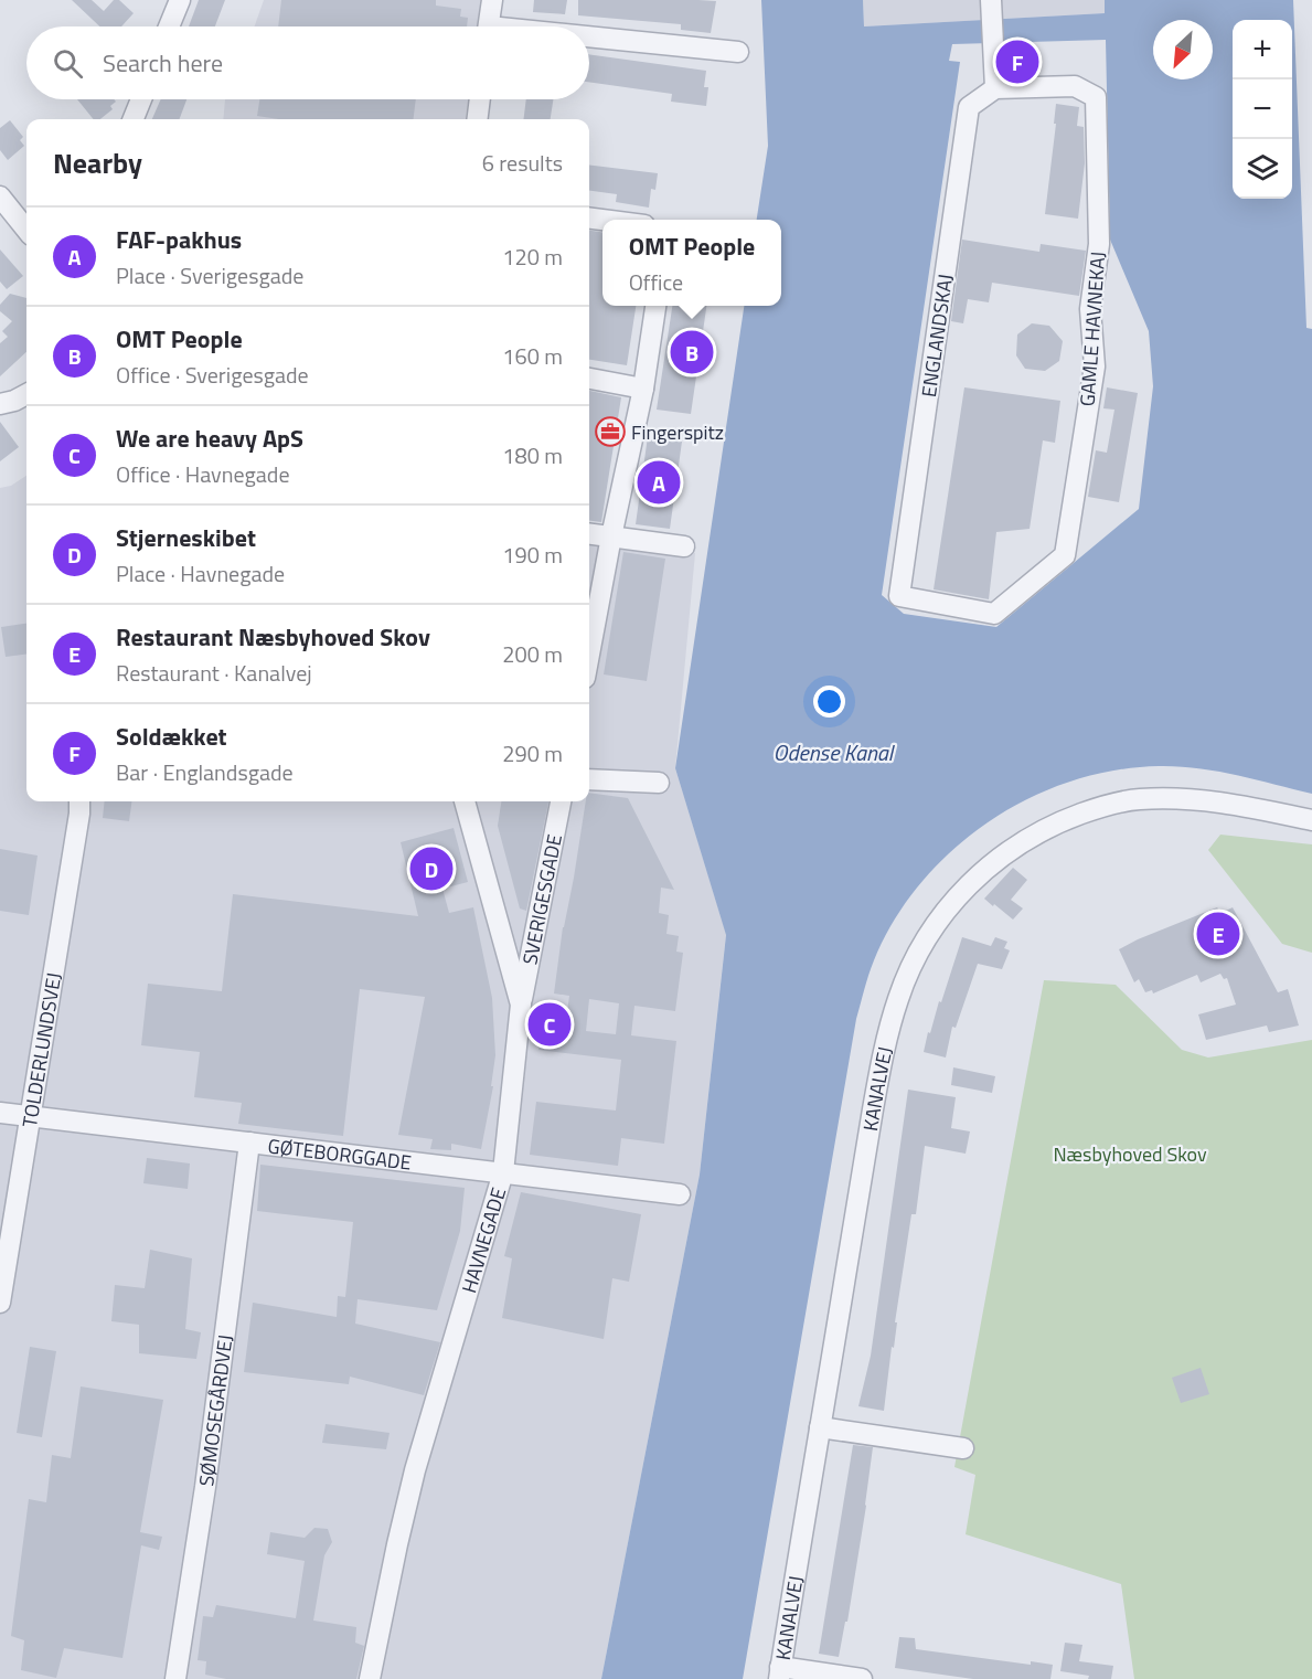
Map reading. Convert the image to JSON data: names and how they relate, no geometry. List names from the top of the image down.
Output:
{
  "streets": {
    "street": [
      "GAMLE HAVNEKAJ",
      "ENGLANDSKAJ",
      "SVERIGESGADE",
      "TOLDERLUNDSVEJ",
      "KANALVEJ",
      "GØTEBORGGADE",
      "HAVNEGADE",
      "SØMOSEGÅRDVEJ"
    ]
  },
  "crossings": [
    ["GAMLE HAVNEKAJ", "ENGLANDSKAJ"],
    ["SVERIGESGADE", "HAVNEGADE"],
    ["TOLDERLUNDSVEJ", "GØTEBORGGADE"],
    ["GØTEBORGGADE", "HAVNEGADE"],
    ["GØTEBORGGADE", "SØMOSEGÅRDVEJ"]
  ],
  "water": ["Odense Kanal"],
  "parks": ["Næsbyhoved Skov"],
  "places": {
    "office": ["Fingerspitz"]
  },
  "north": "bottom left",
  "page": {
    "map_buttons": ["+", "−"],
    "search": "Search here",
    "pins": [
      "F",
      "B",
      "A",
      "D",
      "E",
      "C"
    ],
    "heading": ["Nearby", "6 results"],
    "list": [
      {
        "mark": "A",
        "name": "FAF-pakhus",
        "note": "Place · Sverigesgade",
        "value": "120 m"
      },
      {
        "mark": "B",
        "name": "OMT People",
        "note": "Office · Sverigesgade",
        "value": "160 m"
      },
      {
        "mark": "C",
        "name": "We are heavy ApS",
        "note": "Office · Havnegade",
        "value": "180 m"
      },
      {
        "mark": "D",
        "name": "Stjerneskibet",
        "note": "Place · Havnegade",
        "value": "190 m"
      },
      {
        "mark": "E",
        "name": "Restaurant Næsbyhoved Skov",
        "note": "Restaurant · Kanalvej",
        "value": "200 m"
      },
      {
        "mark": "F",
        "name": "Soldækket",
        "note": "Bar · Englandsgade",
        "value": "290 m"
      }
    ],
    "popup": ["OMT People", "Office"]
  }
}
